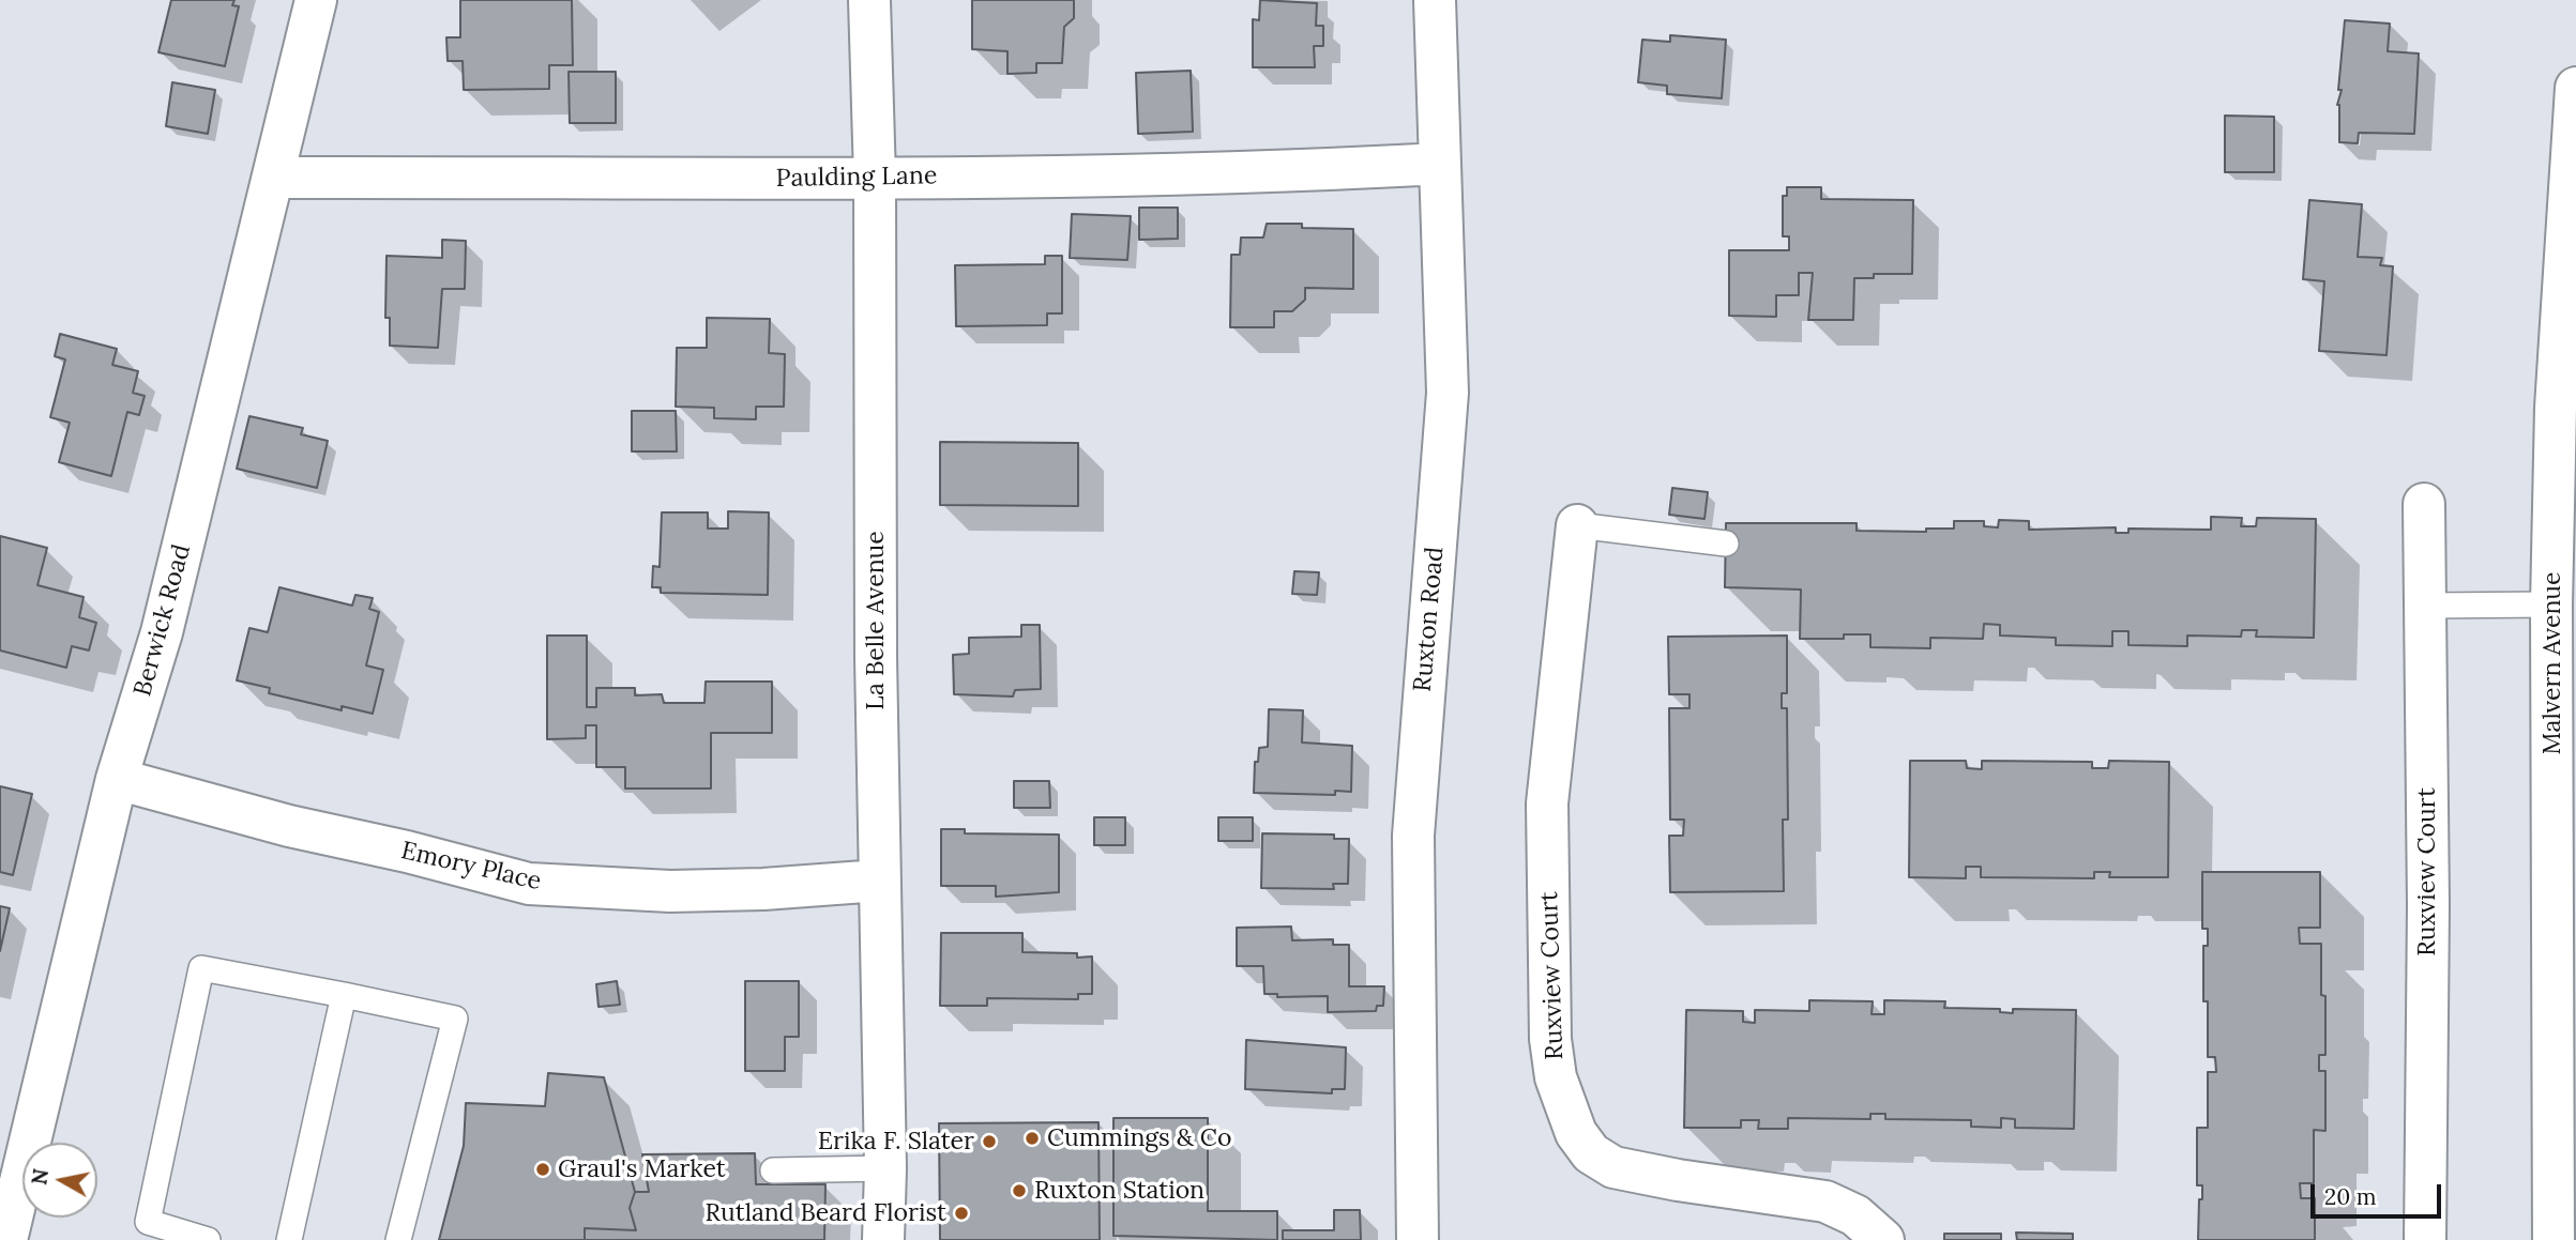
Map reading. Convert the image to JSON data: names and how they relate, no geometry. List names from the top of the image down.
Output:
{
  "streets": {
    "street": [
      "Paulding Lane",
      "Ruxton Road",
      "Berwick Road",
      "La Belle Avenue",
      "Malvern Avenue",
      "Emory Place",
      "Ruxview Court"
    ]
  },
  "crossings": [
    ["Paulding Lane", "Ruxton Road"],
    ["Paulding Lane", "Berwick Road"],
    ["Paulding Lane", "La Belle Avenue"],
    ["Berwick Road", "Emory Place"],
    ["La Belle Avenue", "Emory Place"]
  ],
  "places": [
    "Cummings & Co",
    "Erika F. Slater",
    "Graul's Market",
    "Ruxton Station",
    "Rutland Beard Florist"
  ],
  "scale_bar": "20 m",
  "north": "left"
}
